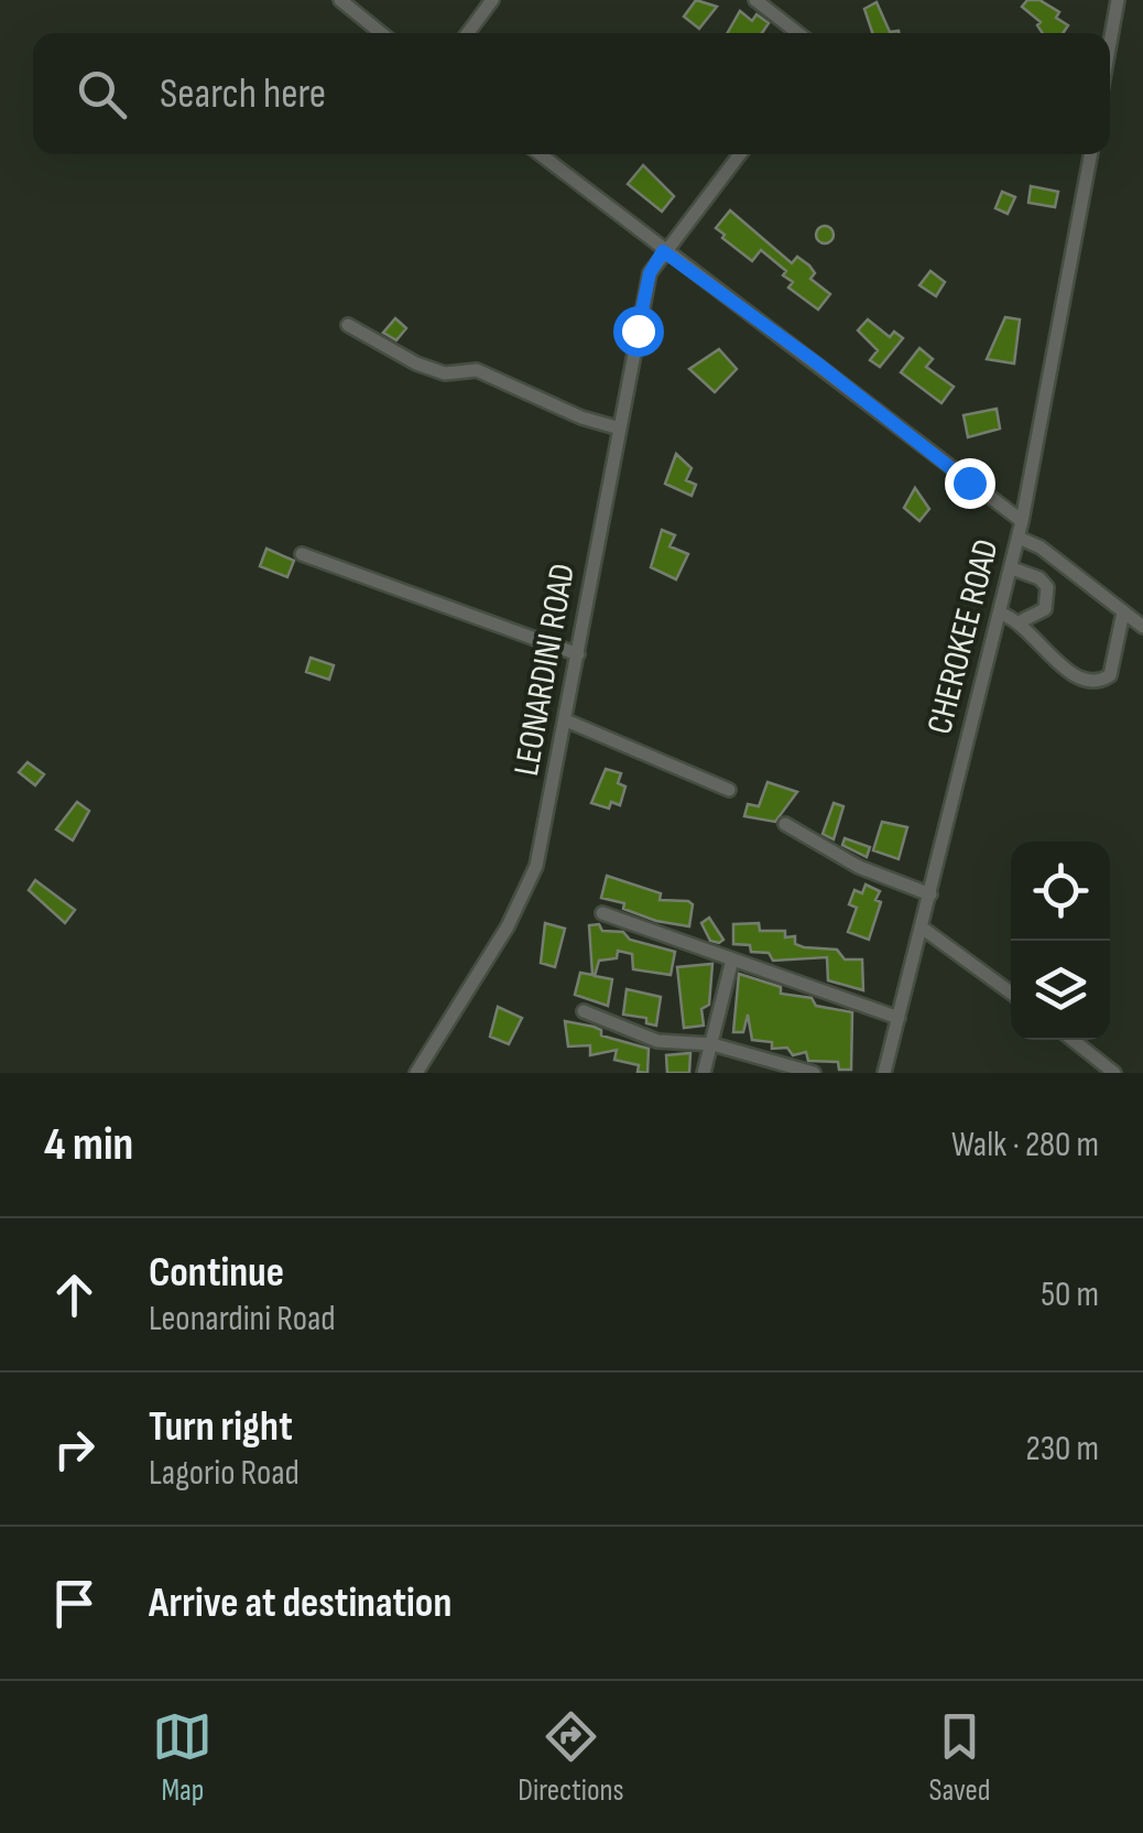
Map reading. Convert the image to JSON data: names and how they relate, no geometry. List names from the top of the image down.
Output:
{
  "streets": {
    "street": ["CHEROKEE ROAD", "LEONARDINI ROAD"]
  },
  "page": {
    "search": "Search here",
    "heading": ["4 min", "Walk · 280 m"],
    "list": [
      ["Continue", "Leonardini Road", "50 m"],
      ["Turn right", "Lagorio Road", "230 m"],
      "Arrive at destination"
    ],
    "nav": ["Map", "Directions", "Saved"]
  }
}
